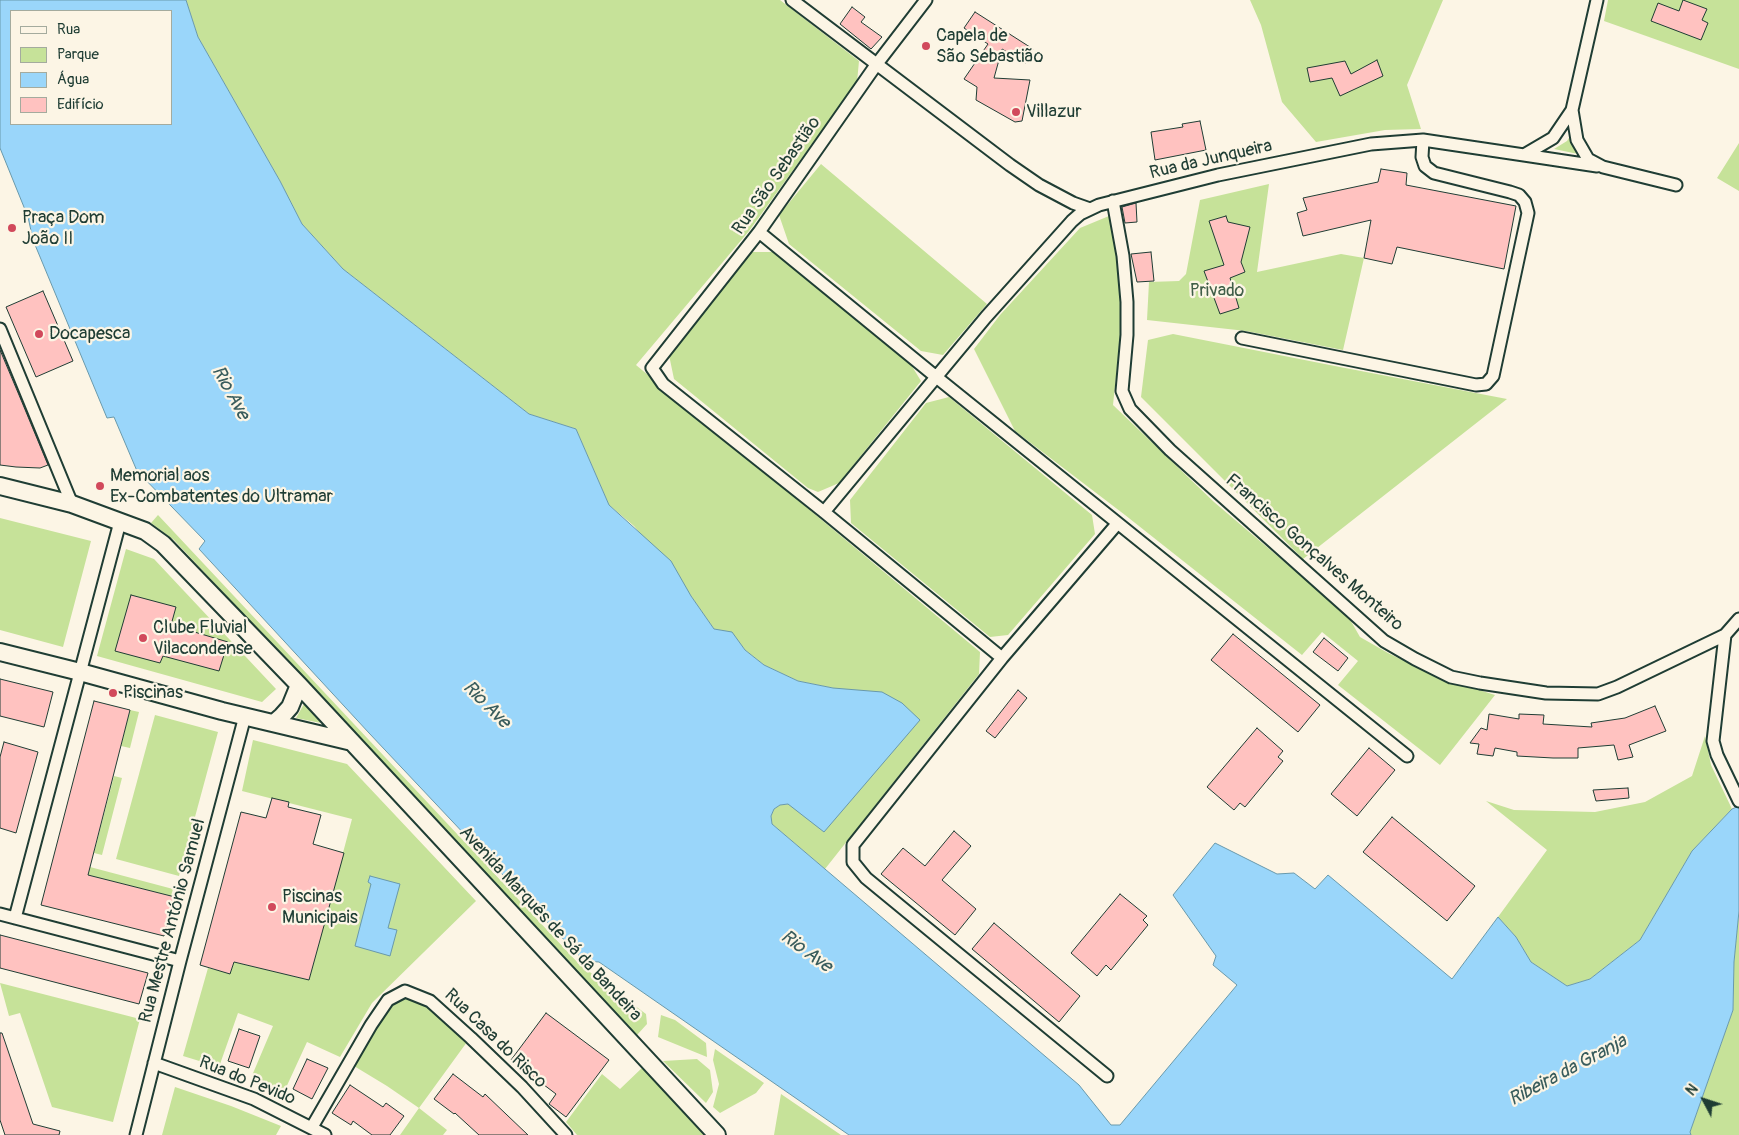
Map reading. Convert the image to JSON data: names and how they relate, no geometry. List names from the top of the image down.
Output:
{
  "streets": {
    "main road": ["Avenida Marquês de Sá da Bandeira"],
    "street": [
      "Rua da Junqueira",
      "Rua São Sebastião",
      "Francisco Gonçalves Monteiro",
      "Rua Mestre António Samuel",
      "Rua Casa do Risco",
      "Rua do Pevido"
    ]
  },
  "crossings": [
    ["Rua da Junqueira", "Rua São Sebastião"],
    ["Rua da Junqueira", "Francisco Gonçalves Monteiro"],
    ["Rua Mestre António Samuel", "Rua do Pevido"],
    ["Rua Casa do Risco", "Rua do Pevido"]
  ],
  "water": ["Rio Ave", "Ribeira da Granja"],
  "parks": ["Privado"],
  "places": [
    "Capela de São Sebastião",
    "Villazur",
    "Praça Dom João II",
    "Docapesca",
    "Memorial aos Ex-Combatentes do Ultramar",
    "Clube Fluvial Vilacondense",
    "Piscinas",
    "Piscinas Municipais"
  ],
  "legend": [
    "Rua",
    "Parque",
    "Água",
    "Edifício"
  ],
  "north": "top left"
}
